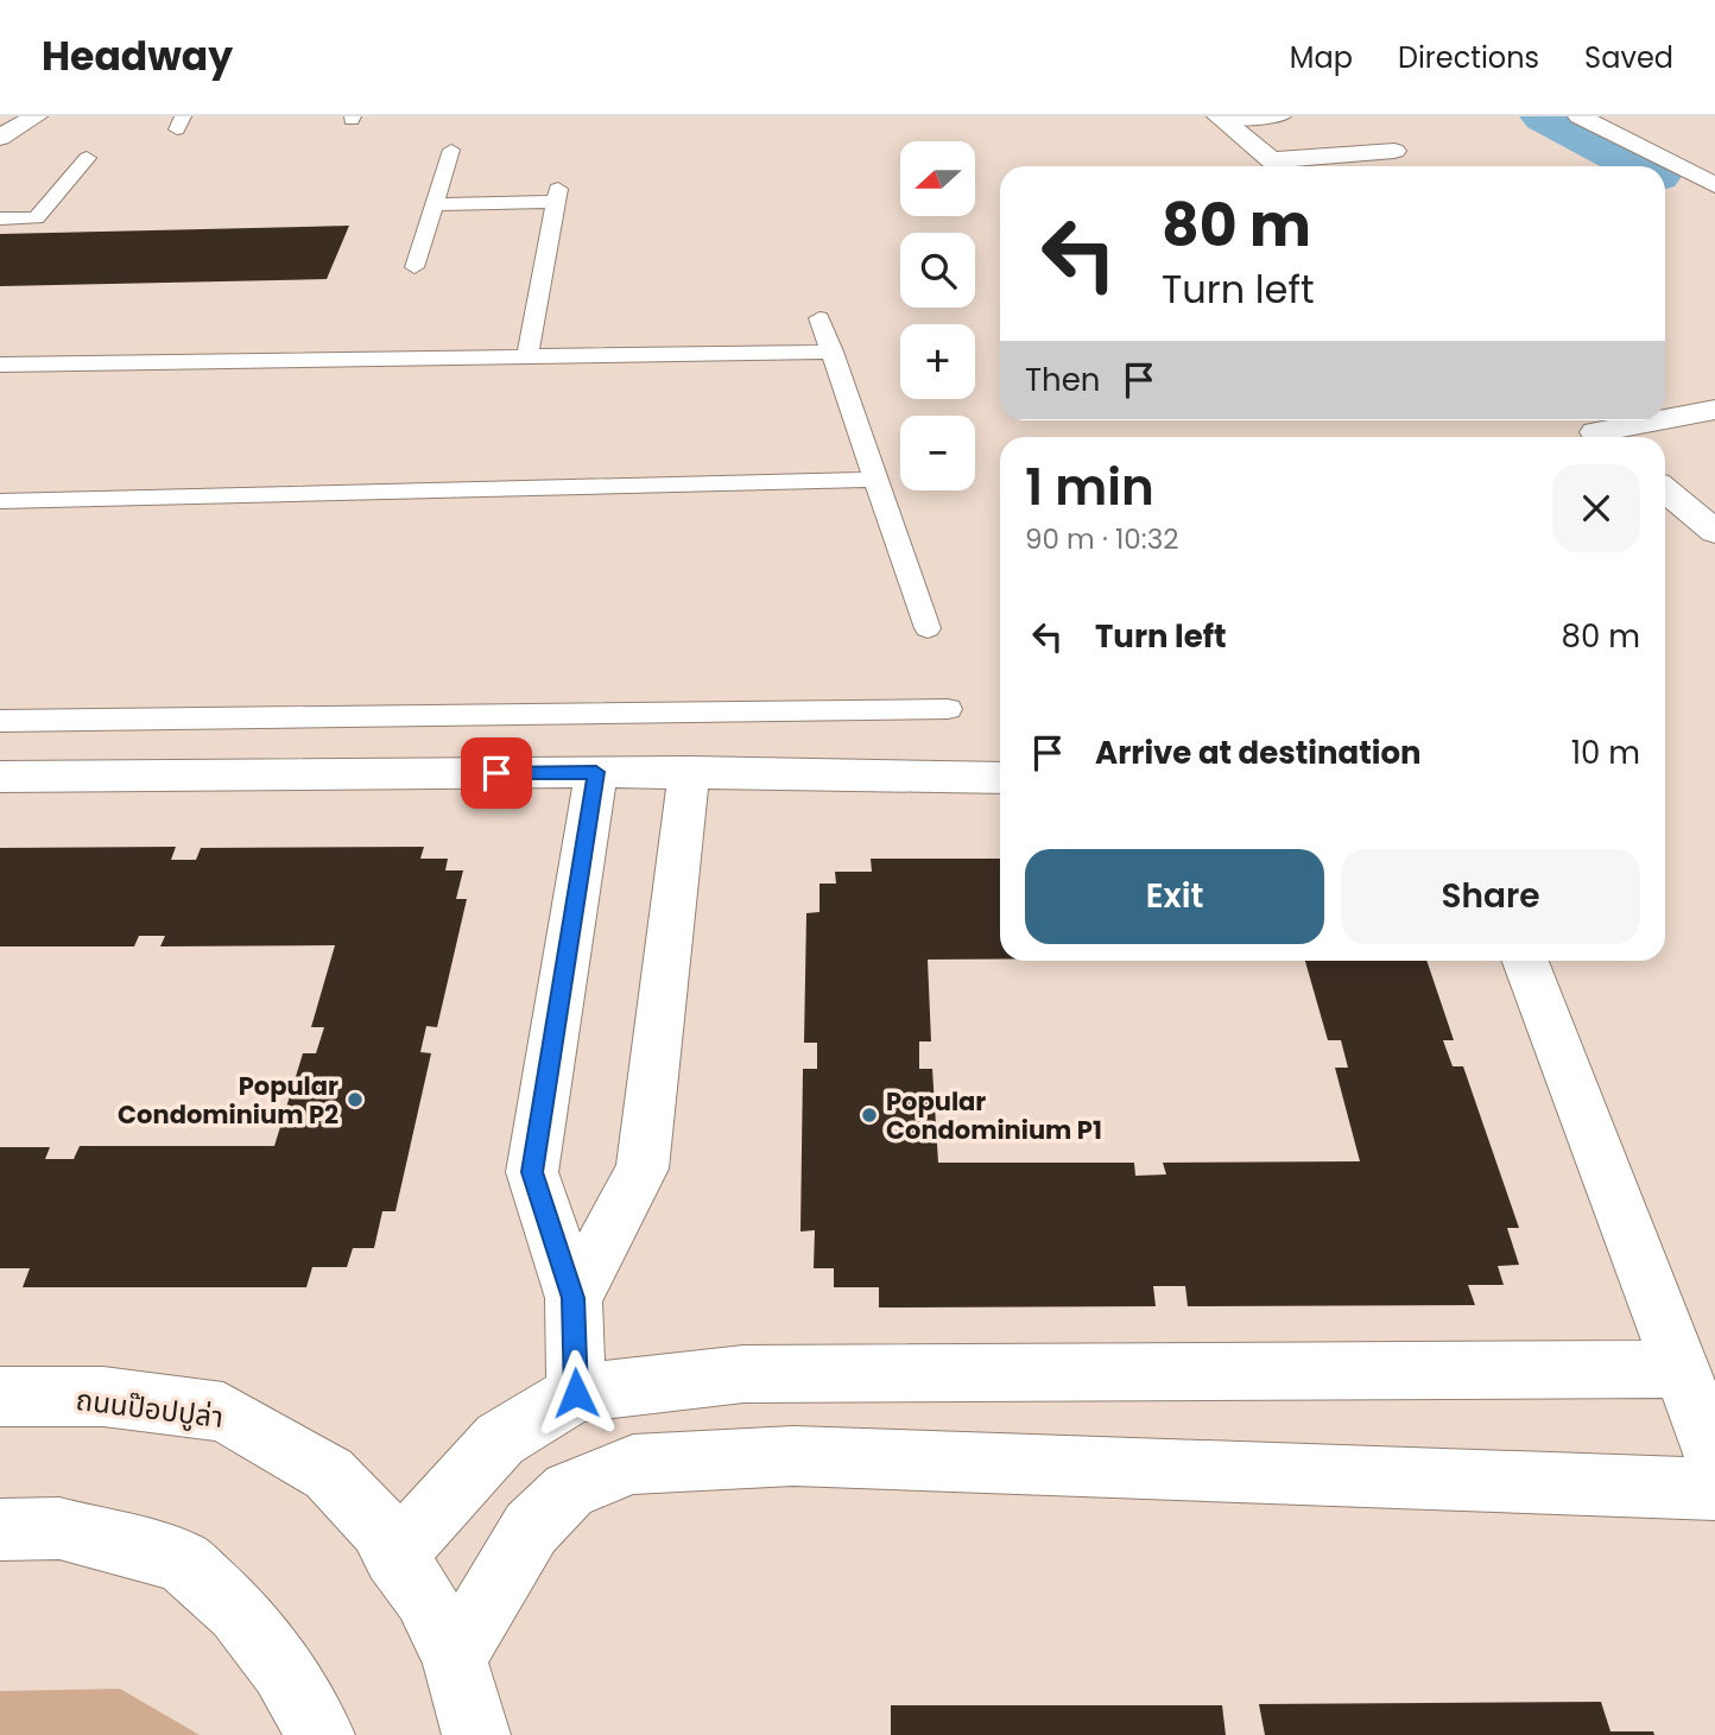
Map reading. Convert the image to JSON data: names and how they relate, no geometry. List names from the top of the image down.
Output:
{
  "streets": {
    "street": ["ถนนป๊อปปูล่า"]
  },
  "places": ["Popular Condominium P2", "Popular Condominium P1"],
  "north": "left",
  "page": {
    "header": "Headway",
    "nav": ["Map", "Directions", "Saved"],
    "map_buttons": ["+", "−"],
    "turn": ["80 m", "Turn left"],
    "then": "Then",
    "heading": ["1 min", "90 m · 10:32"],
    "list": [
      {
        "name": "Turn left",
        "value": "80 m"
      },
      {
        "name": "Arrive at destination",
        "value": "10 m"
      }
    ],
    "buttons": ["Exit", "Share"]
  }
}
